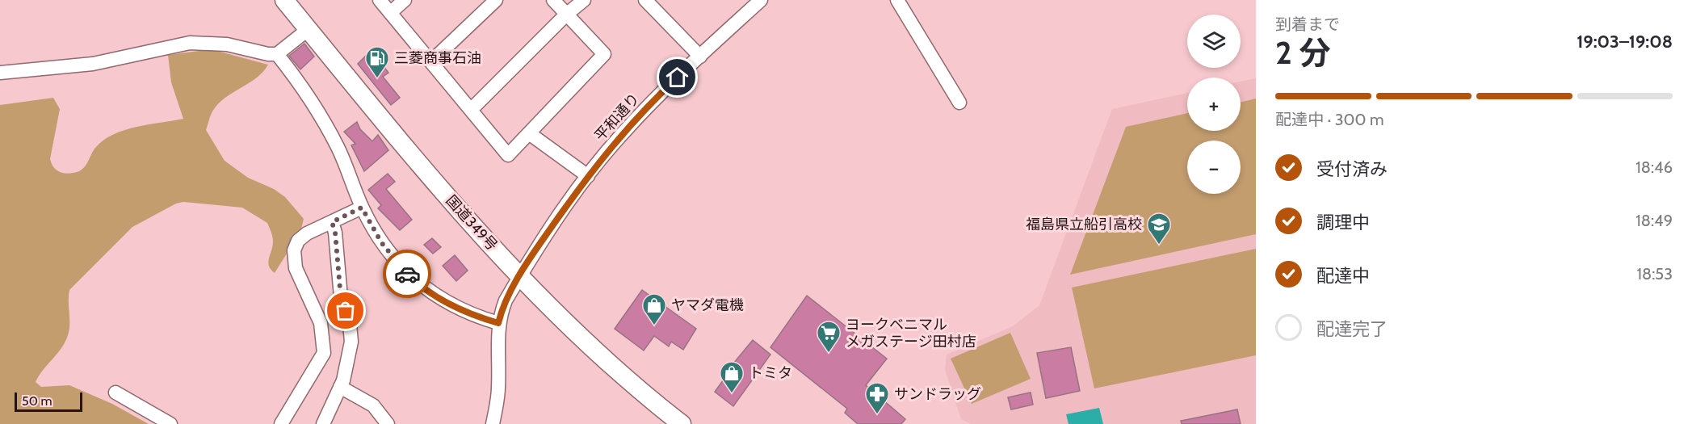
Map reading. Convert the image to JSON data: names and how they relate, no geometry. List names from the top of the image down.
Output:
{
  "streets": {
    "highway": ["国道349号"],
    "street": ["平和通り"]
  },
  "crossings": [
    ["平和通り", "国道349号"]
  ],
  "places": {
    "fuel station": ["三菱商事石油"],
    "school or university": ["福島県立船引高校"],
    "shop": ["ヤマダ電機", "トミタ"],
    "supermarket": ["ヨークベニマル メガステージ田村店"],
    "pharmacy": ["サンドラッグ"]
  },
  "scale_bar": "50 m",
  "page": {
    "heading": ["2 分", "到着まで", "19:03–19:08"],
    "map_buttons": ["+", "−"],
    "bar": "配達中 · 300 m",
    "list": [
      ["受付済み", "18:46"],
      ["調理中", "18:49"],
      ["配達中", "18:53"],
      "配達完了"
    ],
    "scale": "50 m"
  }
}
